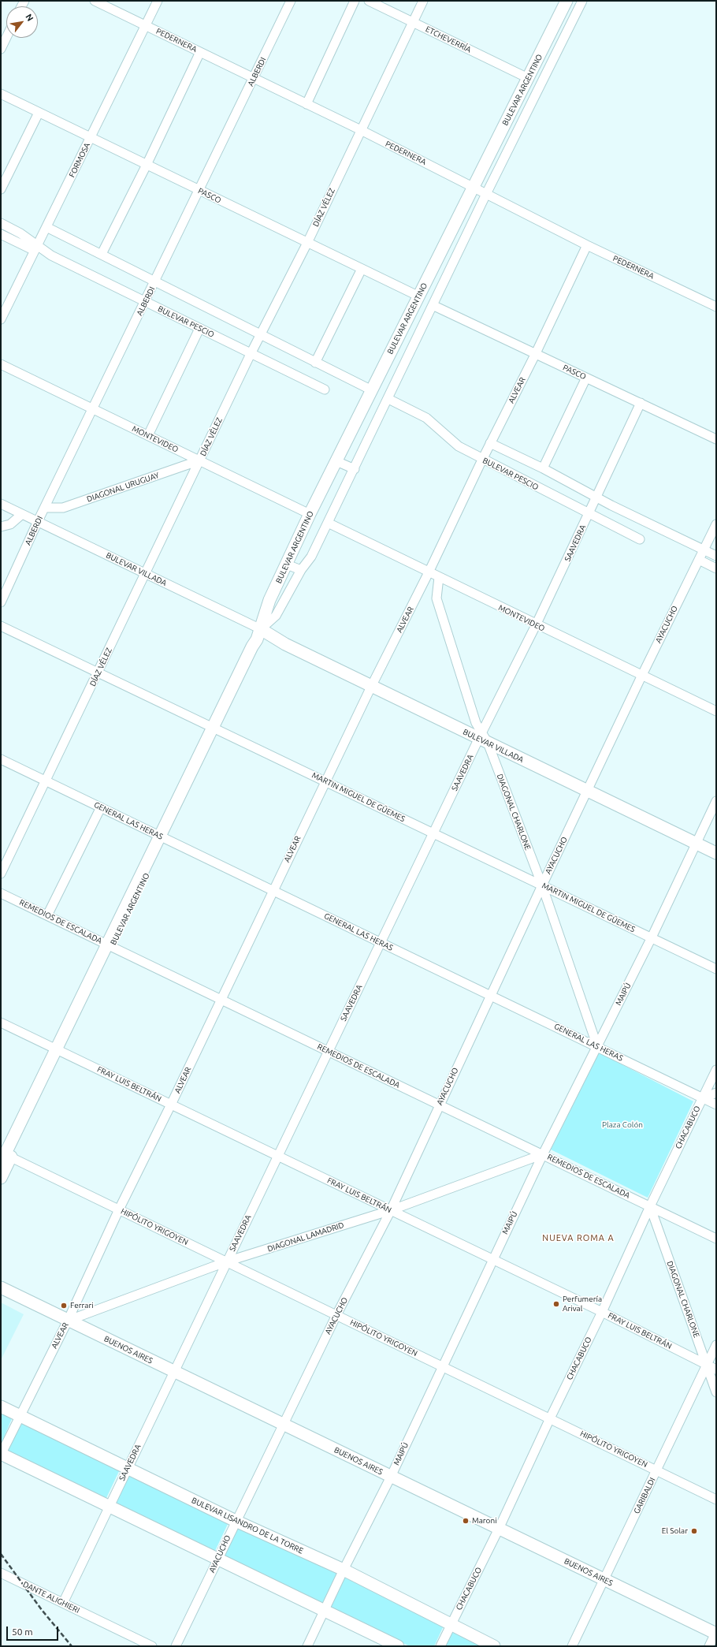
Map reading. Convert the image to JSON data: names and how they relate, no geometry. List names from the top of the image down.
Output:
{
  "streets": {
    "main road": [
      "BULEVAR ARGENTINO",
      "BULEVAR VILLADA",
      "BUENOS AIRES",
      "BULEVAR LISANDRO DE LA TORRE"
    ],
    "street": [
      "ETCHEVERRÍA",
      "PEDERNERA",
      "ALBERDI",
      "FORMOSA",
      "PASCO",
      "DÍAZ VÉLEZ",
      "BULEVAR PESCIO",
      "ALVEAR",
      "MONTEVIDEO",
      "DIAGONAL URUGUAY",
      "SAAVEDRA",
      "AYACUCHO",
      "MARTIN MIGUEL DE GÜEMES",
      "DIAGONAL CHARLONE",
      "GENERAL LAS HERAS",
      "REMEDIOS DE ESCALADA",
      "MAIPÚ",
      "FRAY LUIS BELTRÁN",
      "CHACABUCO",
      "HIPÓLITO YRIGOYEN",
      "DIAGONAL LAMADRID",
      "GARIBALDI",
      "DANTE ALIGHIERI"
    ]
  },
  "crossings": [
    ["ETCHEVERRÍA", "BULEVAR ARGENTINO"],
    ["ETCHEVERRÍA", "DÍAZ VÉLEZ"],
    ["PEDERNERA", "ALBERDI"],
    ["PEDERNERA", "BULEVAR ARGENTINO"],
    ["PEDERNERA", "FORMOSA"],
    ["PEDERNERA", "DÍAZ VÉLEZ"],
    ["PEDERNERA", "ALVEAR"],
    ["ALBERDI", "PASCO"],
    ["ALBERDI", "BULEVAR PESCIO"],
    ["ALBERDI", "MONTEVIDEO"],
    ["ALBERDI", "DIAGONAL URUGUAY"],
    ["ALBERDI", "BULEVAR VILLADA"],
    ["BULEVAR ARGENTINO", "PASCO"],
    ["BULEVAR ARGENTINO", "MONTEVIDEO"],
    ["BULEVAR ARGENTINO", "BULEVAR VILLADA"],
    ["BULEVAR ARGENTINO", "MARTIN MIGUEL DE GÜEMES"],
    ["BULEVAR ARGENTINO", "GENERAL LAS HERAS"],
    ["BULEVAR ARGENTINO", "REMEDIOS DE ESCALADA"],
    ["BULEVAR ARGENTINO", "FRAY LUIS BELTRÁN"],
    ["BULEVAR ARGENTINO", "HIPÓLITO YRIGOYEN"],
    ["FORMOSA", "PASCO"],
    ["FORMOSA", "BULEVAR PESCIO"],
    ["PASCO", "DÍAZ VÉLEZ"],
    ["PASCO", "ALVEAR"],
    ["PASCO", "SAAVEDRA"],
    ["DÍAZ VÉLEZ", "BULEVAR PESCIO"],
    ["DÍAZ VÉLEZ", "MONTEVIDEO"],
    ["DÍAZ VÉLEZ", "DIAGONAL URUGUAY"],
    ["DÍAZ VÉLEZ", "BULEVAR VILLADA"],
    ["DÍAZ VÉLEZ", "MARTIN MIGUEL DE GÜEMES"],
    ["DÍAZ VÉLEZ", "GENERAL LAS HERAS"],
    ["BULEVAR PESCIO", "ALVEAR"],
    ["BULEVAR PESCIO", "SAAVEDRA"],
    ["ALVEAR", "MONTEVIDEO"],
    ["ALVEAR", "BULEVAR VILLADA"],
    ["ALVEAR", "MARTIN MIGUEL DE GÜEMES"],
    ["ALVEAR", "GENERAL LAS HERAS"],
    ["ALVEAR", "REMEDIOS DE ESCALADA"],
    ["ALVEAR", "FRAY LUIS BELTRÁN"],
    ["ALVEAR", "HIPÓLITO YRIGOYEN"],
    ["ALVEAR", "DIAGONAL LAMADRID"],
    ["ALVEAR", "BUENOS AIRES"],
    ["ALVEAR", "BULEVAR LISANDRO DE LA TORRE"],
    ["MONTEVIDEO", "DIAGONAL URUGUAY"],
    ["MONTEVIDEO", "SAAVEDRA"],
    ["MONTEVIDEO", "AYACUCHO"],
    ["MONTEVIDEO", "DIAGONAL CHARLONE"],
    ["SAAVEDRA", "BULEVAR VILLADA"],
    ["SAAVEDRA", "MARTIN MIGUEL DE GÜEMES"],
    ["SAAVEDRA", "DIAGONAL CHARLONE"],
    ["SAAVEDRA", "GENERAL LAS HERAS"],
    ["SAAVEDRA", "REMEDIOS DE ESCALADA"],
    ["SAAVEDRA", "FRAY LUIS BELTRÁN"],
    ["SAAVEDRA", "HIPÓLITO YRIGOYEN"],
    ["SAAVEDRA", "DIAGONAL LAMADRID"],
    ["SAAVEDRA", "BUENOS AIRES"],
    ["SAAVEDRA", "BULEVAR LISANDRO DE LA TORRE"],
    ["SAAVEDRA", "DANTE ALIGHIERI"],
    ["BULEVAR VILLADA", "AYACUCHO"],
    ["BULEVAR VILLADA", "DIAGONAL CHARLONE"],
    ["BULEVAR VILLADA", "MAIPÚ"],
    ["AYACUCHO", "MARTIN MIGUEL DE GÜEMES"],
    ["AYACUCHO", "DIAGONAL CHARLONE"],
    ["AYACUCHO", "GENERAL LAS HERAS"],
    ["AYACUCHO", "REMEDIOS DE ESCALADA"],
    ["AYACUCHO", "FRAY LUIS BELTRÁN"],
    ["AYACUCHO", "HIPÓLITO YRIGOYEN"],
    ["AYACUCHO", "DIAGONAL LAMADRID"],
    ["AYACUCHO", "BUENOS AIRES"],
    ["AYACUCHO", "BULEVAR LISANDRO DE LA TORRE"],
    ["MARTIN MIGUEL DE GÜEMES", "DIAGONAL CHARLONE"],
    ["MARTIN MIGUEL DE GÜEMES", "MAIPÚ"],
    ["DIAGONAL CHARLONE", "GENERAL LAS HERAS"],
    ["DIAGONAL CHARLONE", "REMEDIOS DE ESCALADA"],
    ["DIAGONAL CHARLONE", "MAIPÚ"],
    ["DIAGONAL CHARLONE", "FRAY LUIS BELTRÁN"],
    ["DIAGONAL CHARLONE", "CHACABUCO"],
    ["DIAGONAL CHARLONE", "GARIBALDI"],
    ["GENERAL LAS HERAS", "MAIPÚ"],
    ["GENERAL LAS HERAS", "CHACABUCO"],
    ["REMEDIOS DE ESCALADA", "MAIPÚ"],
    ["REMEDIOS DE ESCALADA", "CHACABUCO"],
    ["REMEDIOS DE ESCALADA", "DIAGONAL LAMADRID"],
    ["MAIPÚ", "FRAY LUIS BELTRÁN"],
    ["MAIPÚ", "HIPÓLITO YRIGOYEN"],
    ["MAIPÚ", "DIAGONAL LAMADRID"],
    ["MAIPÚ", "BUENOS AIRES"],
    ["MAIPÚ", "BULEVAR LISANDRO DE LA TORRE"],
    ["FRAY LUIS BELTRÁN", "CHACABUCO"],
    ["FRAY LUIS BELTRÁN", "DIAGONAL LAMADRID"],
    ["FRAY LUIS BELTRÁN", "GARIBALDI"],
    ["CHACABUCO", "HIPÓLITO YRIGOYEN"],
    ["CHACABUCO", "BUENOS AIRES"],
    ["CHACABUCO", "BULEVAR LISANDRO DE LA TORRE"],
    ["HIPÓLITO YRIGOYEN", "DIAGONAL LAMADRID"],
    ["HIPÓLITO YRIGOYEN", "GARIBALDI"],
    ["DIAGONAL LAMADRID", "BUENOS AIRES"],
    ["BUENOS AIRES", "GARIBALDI"]
  ],
  "districts": ["NUEVA ROMA A"],
  "parks": ["Plaza Colón"],
  "places": [
    "Perfumería Arival",
    "Ferrari",
    "Maroni",
    "El Solar"
  ],
  "scale_bar": "50 m",
  "north": "top right"
}
